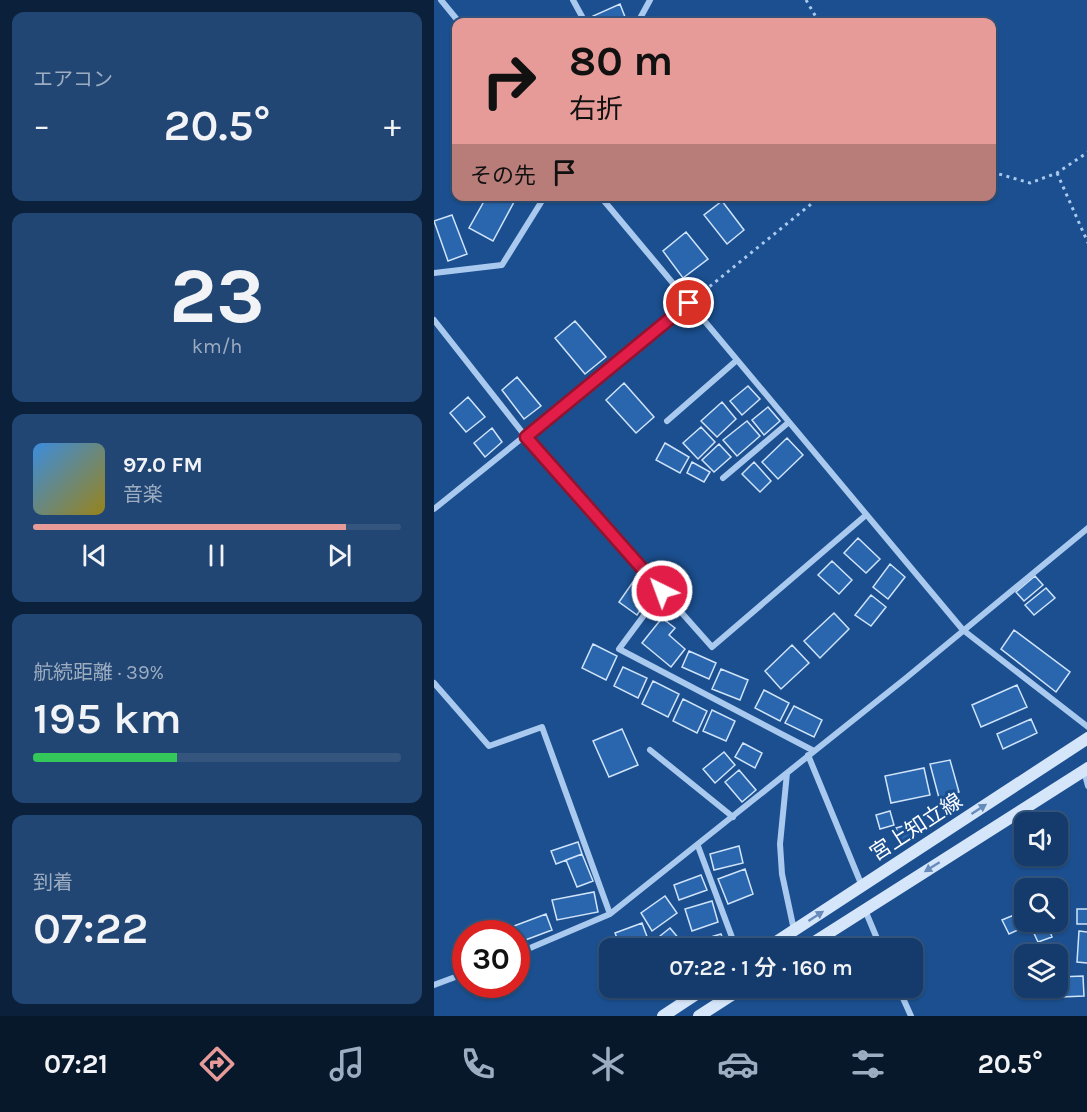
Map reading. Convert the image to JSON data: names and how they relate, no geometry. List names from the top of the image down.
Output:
{
  "streets": {
    "main road": ["宮上知立線"]
  },
  "page": {
    "tile": [
      "エアコン",
      ["23", "km/h"],
      ["航続距離 · 39%", "195 km"],
      ["到着", "07:22"]
    ],
    "turn": ["80 m", "右折"],
    "heat": ["−", "20.5°", "+"],
    "then": "その先",
    "song": ["97.0 FM", "音楽"],
    "limit": "30",
    "trip": "07:22 · 1 分 · 160 m",
    "tabs": ["07:21", "20.5°"]
  }
}
